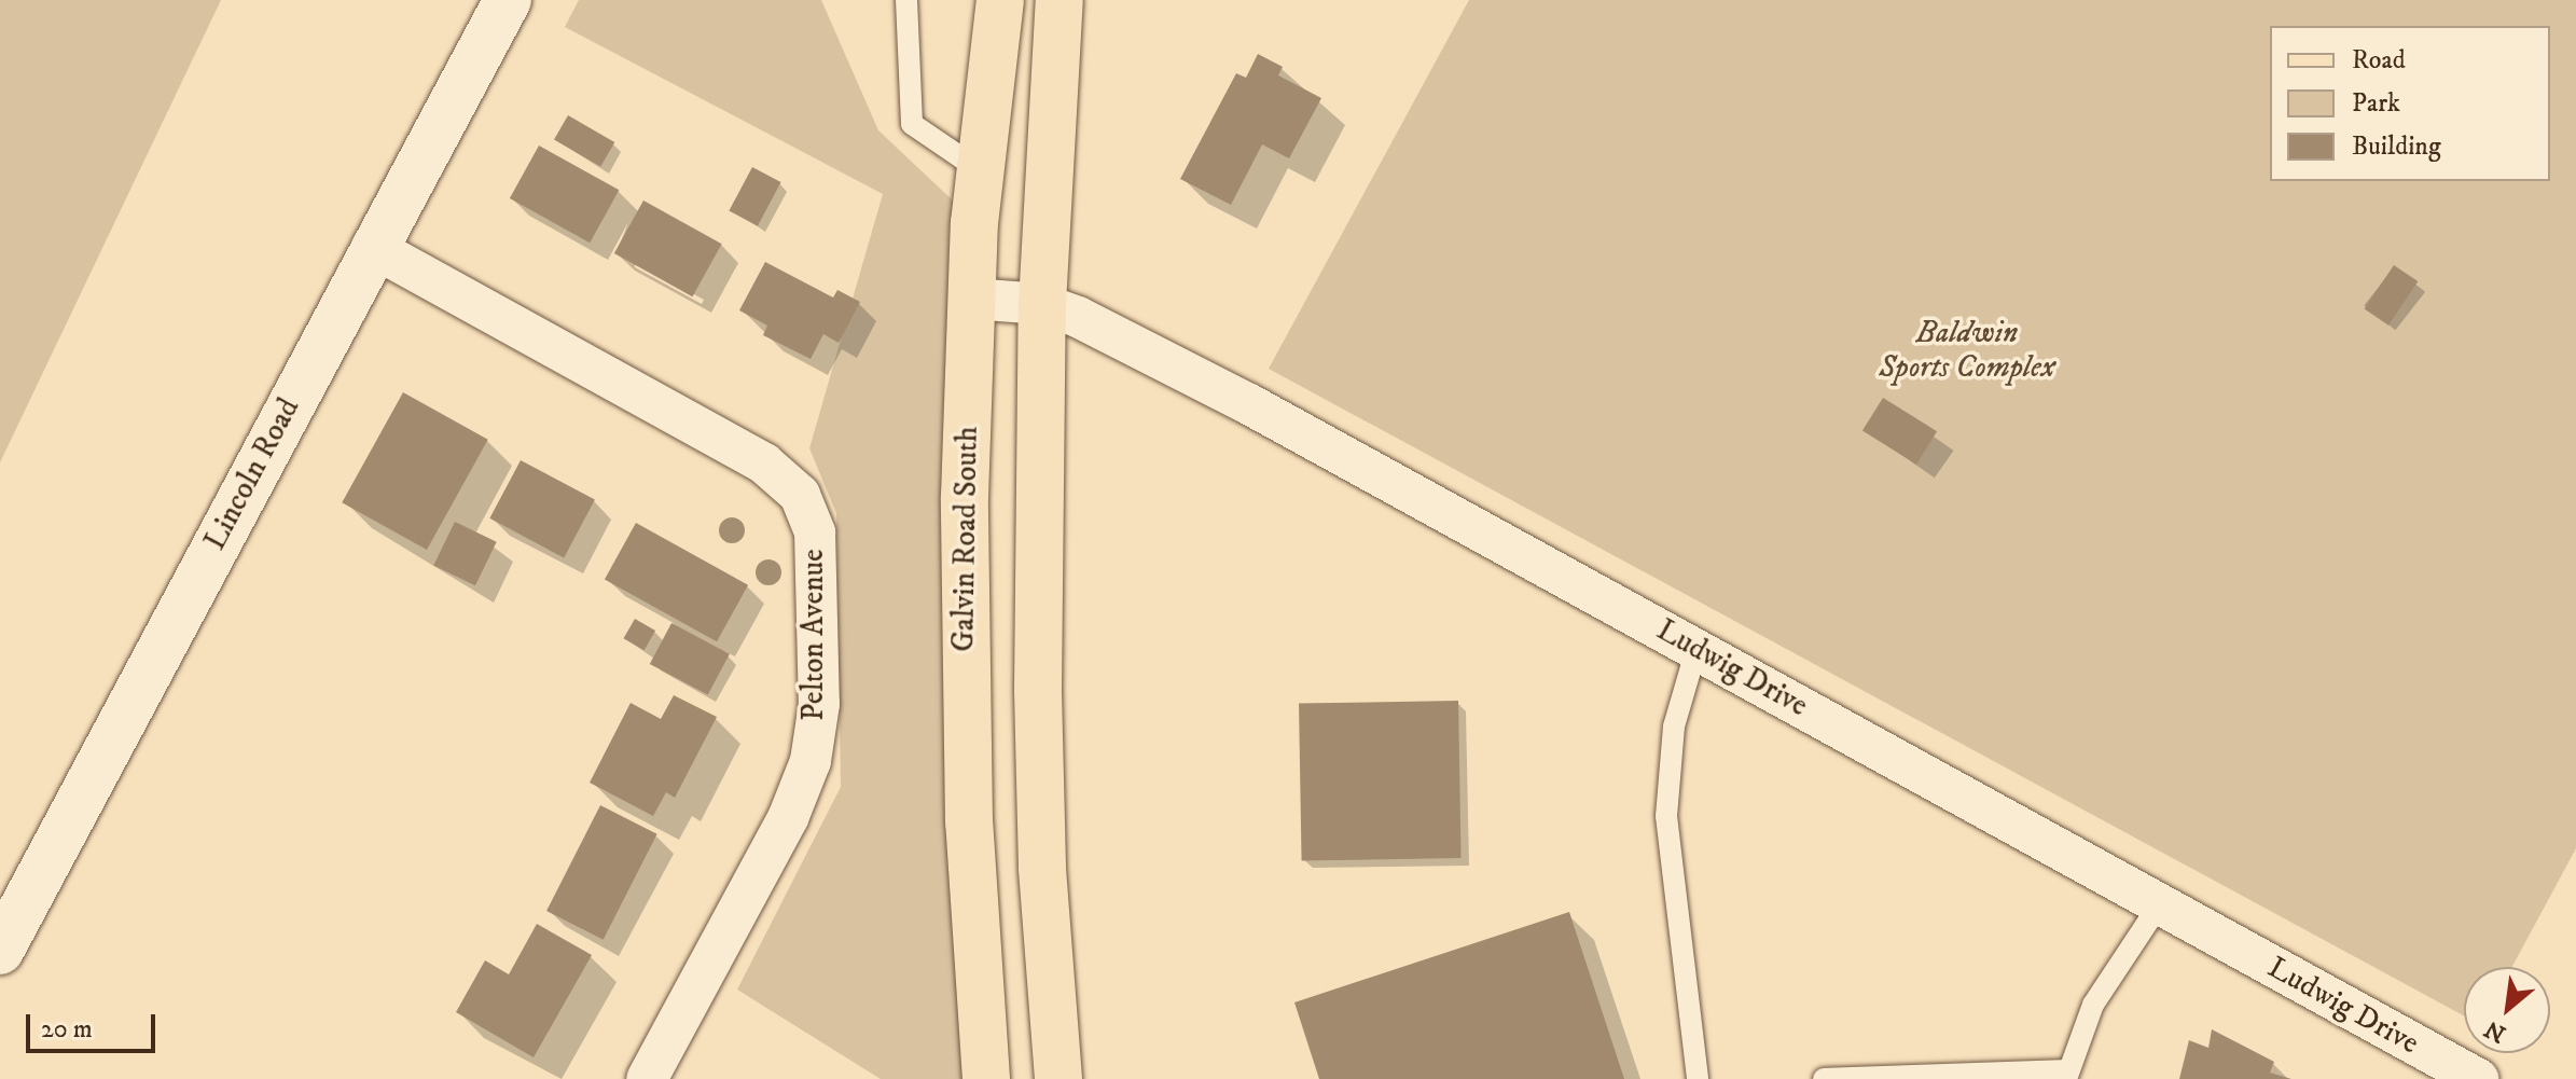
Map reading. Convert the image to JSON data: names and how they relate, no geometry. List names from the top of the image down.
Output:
{
  "streets": {
    "main road": ["Lincoln Road", "Galvin Road South"],
    "street": ["Pelton Avenue", "Ludwig Drive"]
  },
  "crossings": [
    ["Lincoln Road", "Pelton Avenue"],
    ["Galvin Road South", "Ludwig Drive"]
  ],
  "parks": ["Baldwin Sports Complex"],
  "legend": ["Road", "Park", "Building"],
  "scale_bar": "20 m",
  "north": "bottom left"
}
